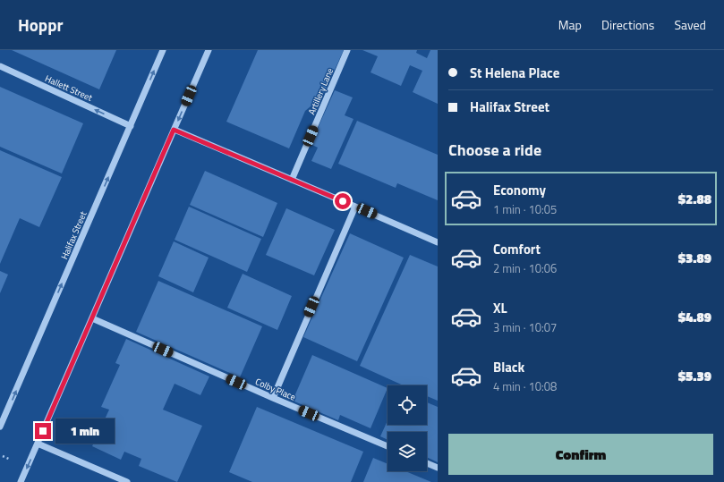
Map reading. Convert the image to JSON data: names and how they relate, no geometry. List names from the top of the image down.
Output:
{
  "streets": {
    "street": [
      "Hallett Street",
      "Artillery Lane",
      "Halifax Street",
      "Colby Place"
    ]
  },
  "crossings": [
    ["Hallett Street", "Halifax Street"]
  ],
  "one_way": ["Hallett Street"],
  "page": {
    "header": "Hoppr",
    "nav": ["Map", "Directions", "Saved"],
    "banner": ["St Helena Place", "Halifax Street"],
    "heading": "Choose a ride",
    "list": [
      {
        "name": "Economy",
        "note": "1 min · 10:05",
        "value": "$2.88"
      },
      {
        "name": "Comfort",
        "note": "2 min · 10:06",
        "value": "$3.89"
      },
      {
        "name": "XL",
        "note": "3 min · 10:07",
        "value": "$4.89"
      },
      {
        "name": "Black",
        "note": "4 min · 10:08",
        "value": "$5.39"
      }
    ],
    "bubble": "1 min",
    "buttons": "Confirm"
  }
}
